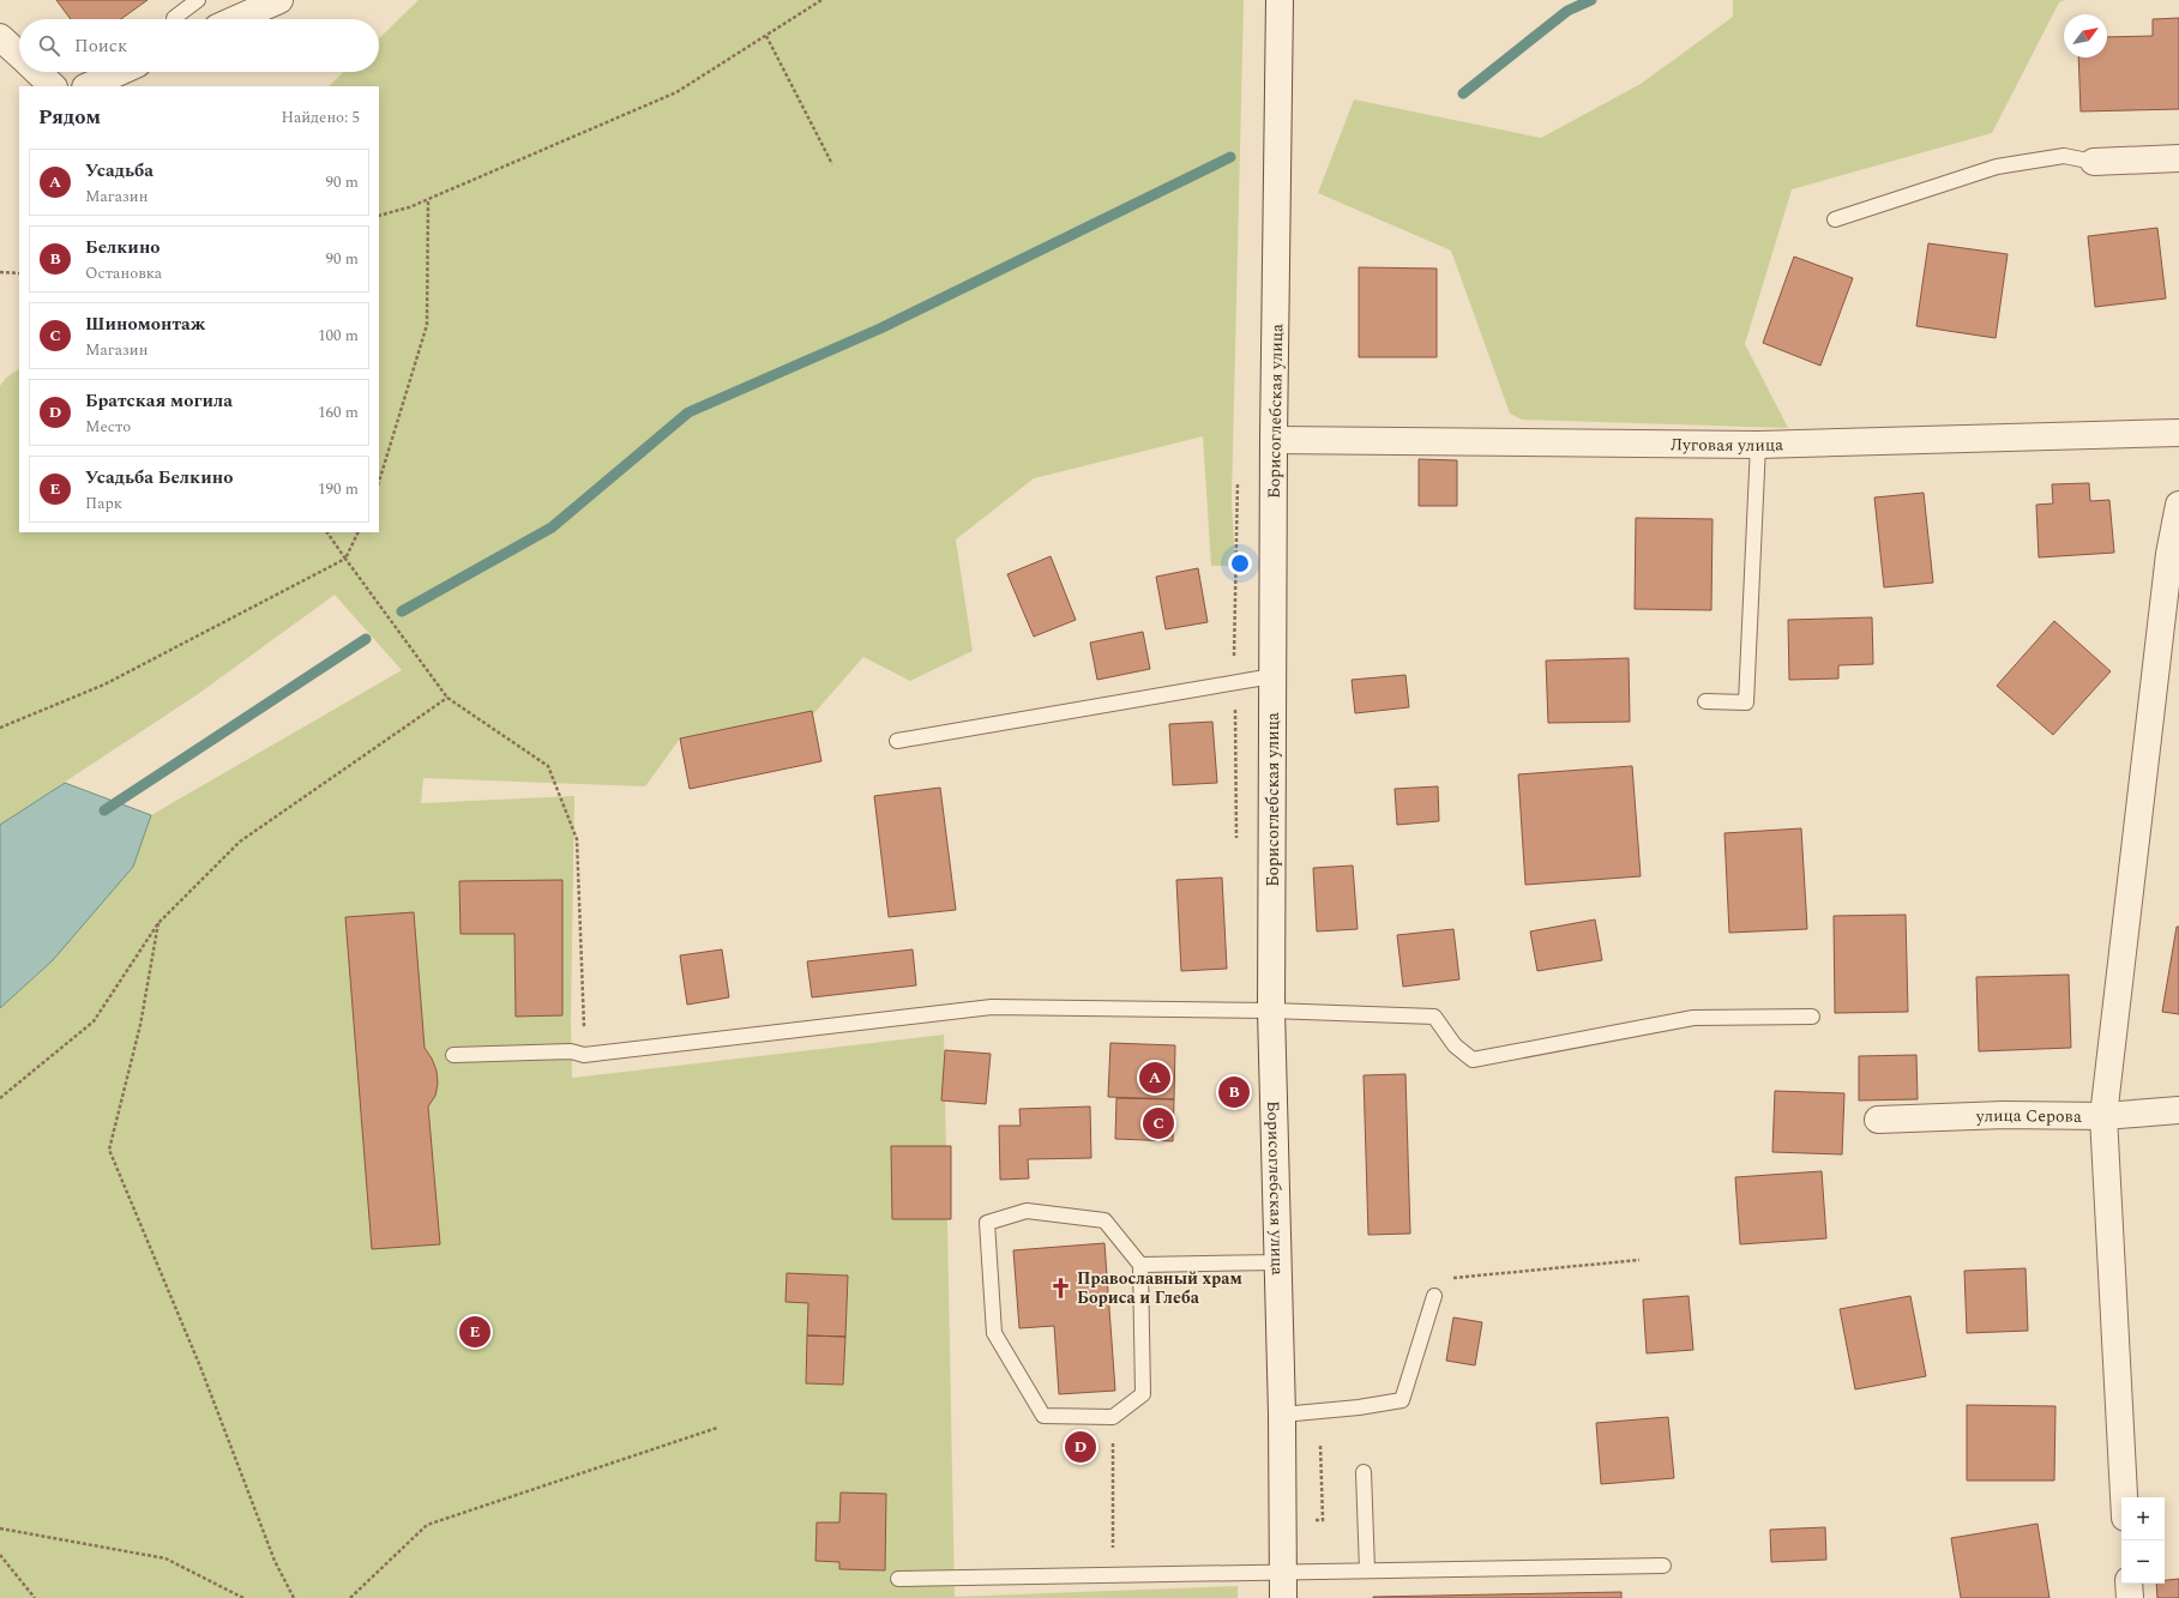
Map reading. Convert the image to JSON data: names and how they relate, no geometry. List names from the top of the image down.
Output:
{
  "streets": {
    "street": ["Борисоглебская улица", "Луговая улица", "улица Серова"]
  },
  "crossings": [
    ["Борисоглебская улица", "Луговая улица"]
  ],
  "places": {
    "church": ["Православный храм Бориса и Глеба"]
  },
  "north": "top right",
  "page": {
    "search": "Поиск",
    "heading": ["Рядом", "Найдено: 5"],
    "list": [
      {
        "mark": "A",
        "name": "Усадьба",
        "note": "Магазин",
        "value": "90 m"
      },
      {
        "mark": "B",
        "name": "Белкино",
        "note": "Остановка",
        "value": "90 m"
      },
      {
        "mark": "C",
        "name": "Шиномонтаж",
        "note": "Магазин",
        "value": "100 m"
      },
      {
        "mark": "D",
        "name": "Братская могила",
        "note": "Место",
        "value": "160 m"
      },
      {
        "mark": "E",
        "name": "Усадьба Белкино",
        "note": "Парк",
        "value": "190 m"
      }
    ],
    "pins": [
      "A",
      "B",
      "C",
      "E",
      "D"
    ],
    "map_buttons": ["+", "−"]
  }
}
